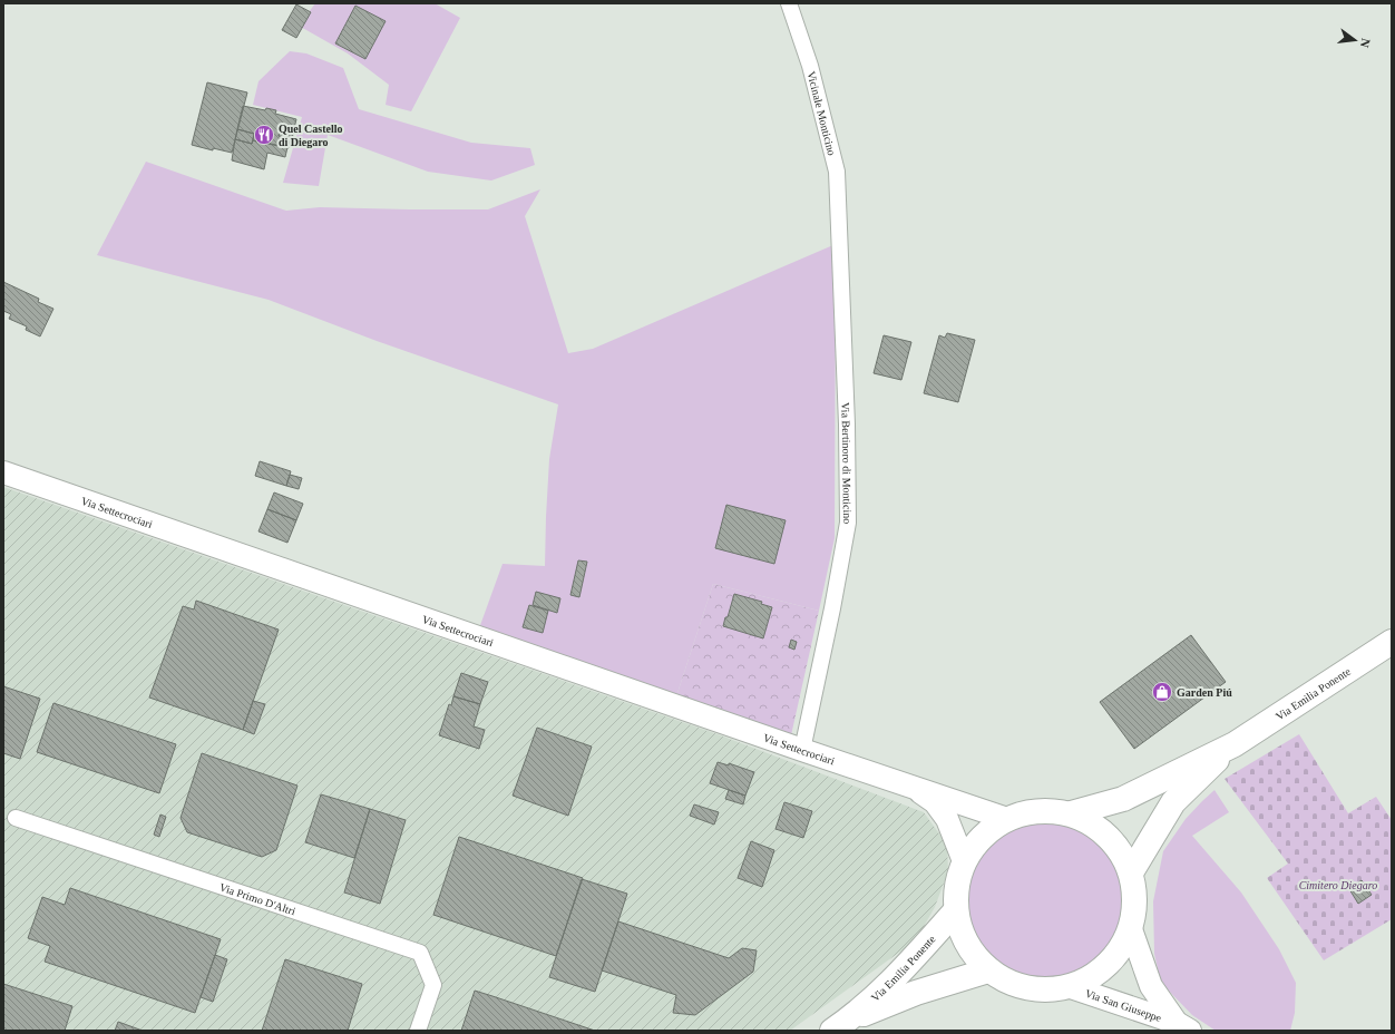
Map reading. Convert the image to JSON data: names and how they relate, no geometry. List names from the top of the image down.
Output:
{
  "streets": {
    "main road": ["Via Settecrociari", "Via Emilia Ponente", "Via San Giuseppe"],
    "street": ["Vicinale Monticino", "Via Bertinoro di Monticino", "Via Primo D'Altri"]
  },
  "crossings": [
    ["Vicinale Monticino", "Via Bertinoro di Monticino"],
    ["Via Bertinoro di Monticino", "Via Settecrociari"]
  ],
  "parks": ["Cimitero Diegaro"],
  "places": {
    "restaurant": ["Quel Castello di Diegaro"],
    "shop": ["Garden Piú"]
  },
  "north": "right"
}
